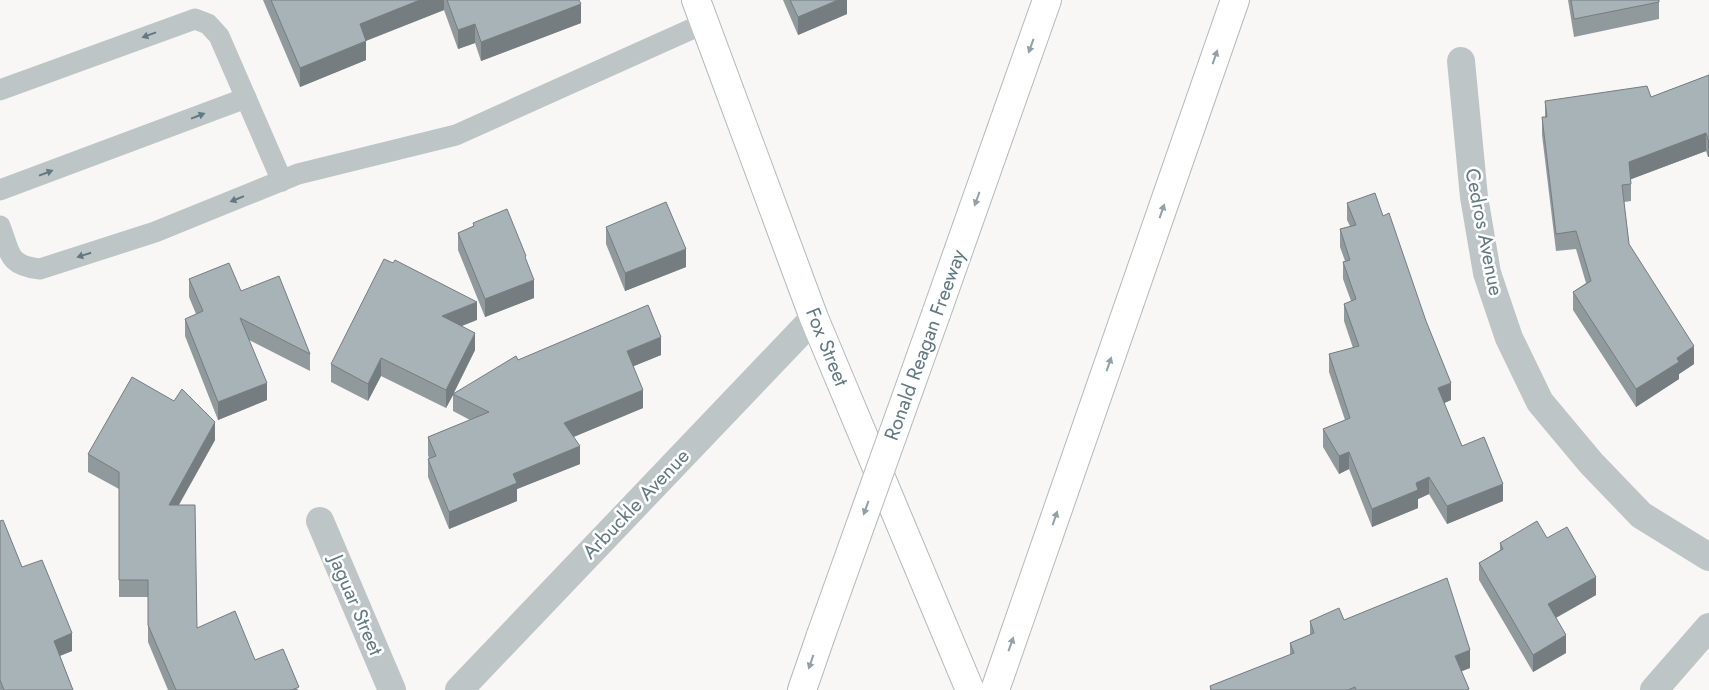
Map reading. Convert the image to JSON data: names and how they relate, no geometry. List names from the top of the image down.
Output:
{
  "streets": {
    "main road": ["Ronald Reagan Freeway", "Fox Street"],
    "street": ["Cedros Avenue", "Arbuckle Avenue", "Jaguar Street"]
  },
  "crossings": [
    ["Fox Street", "Arbuckle Avenue"]
  ]
}
